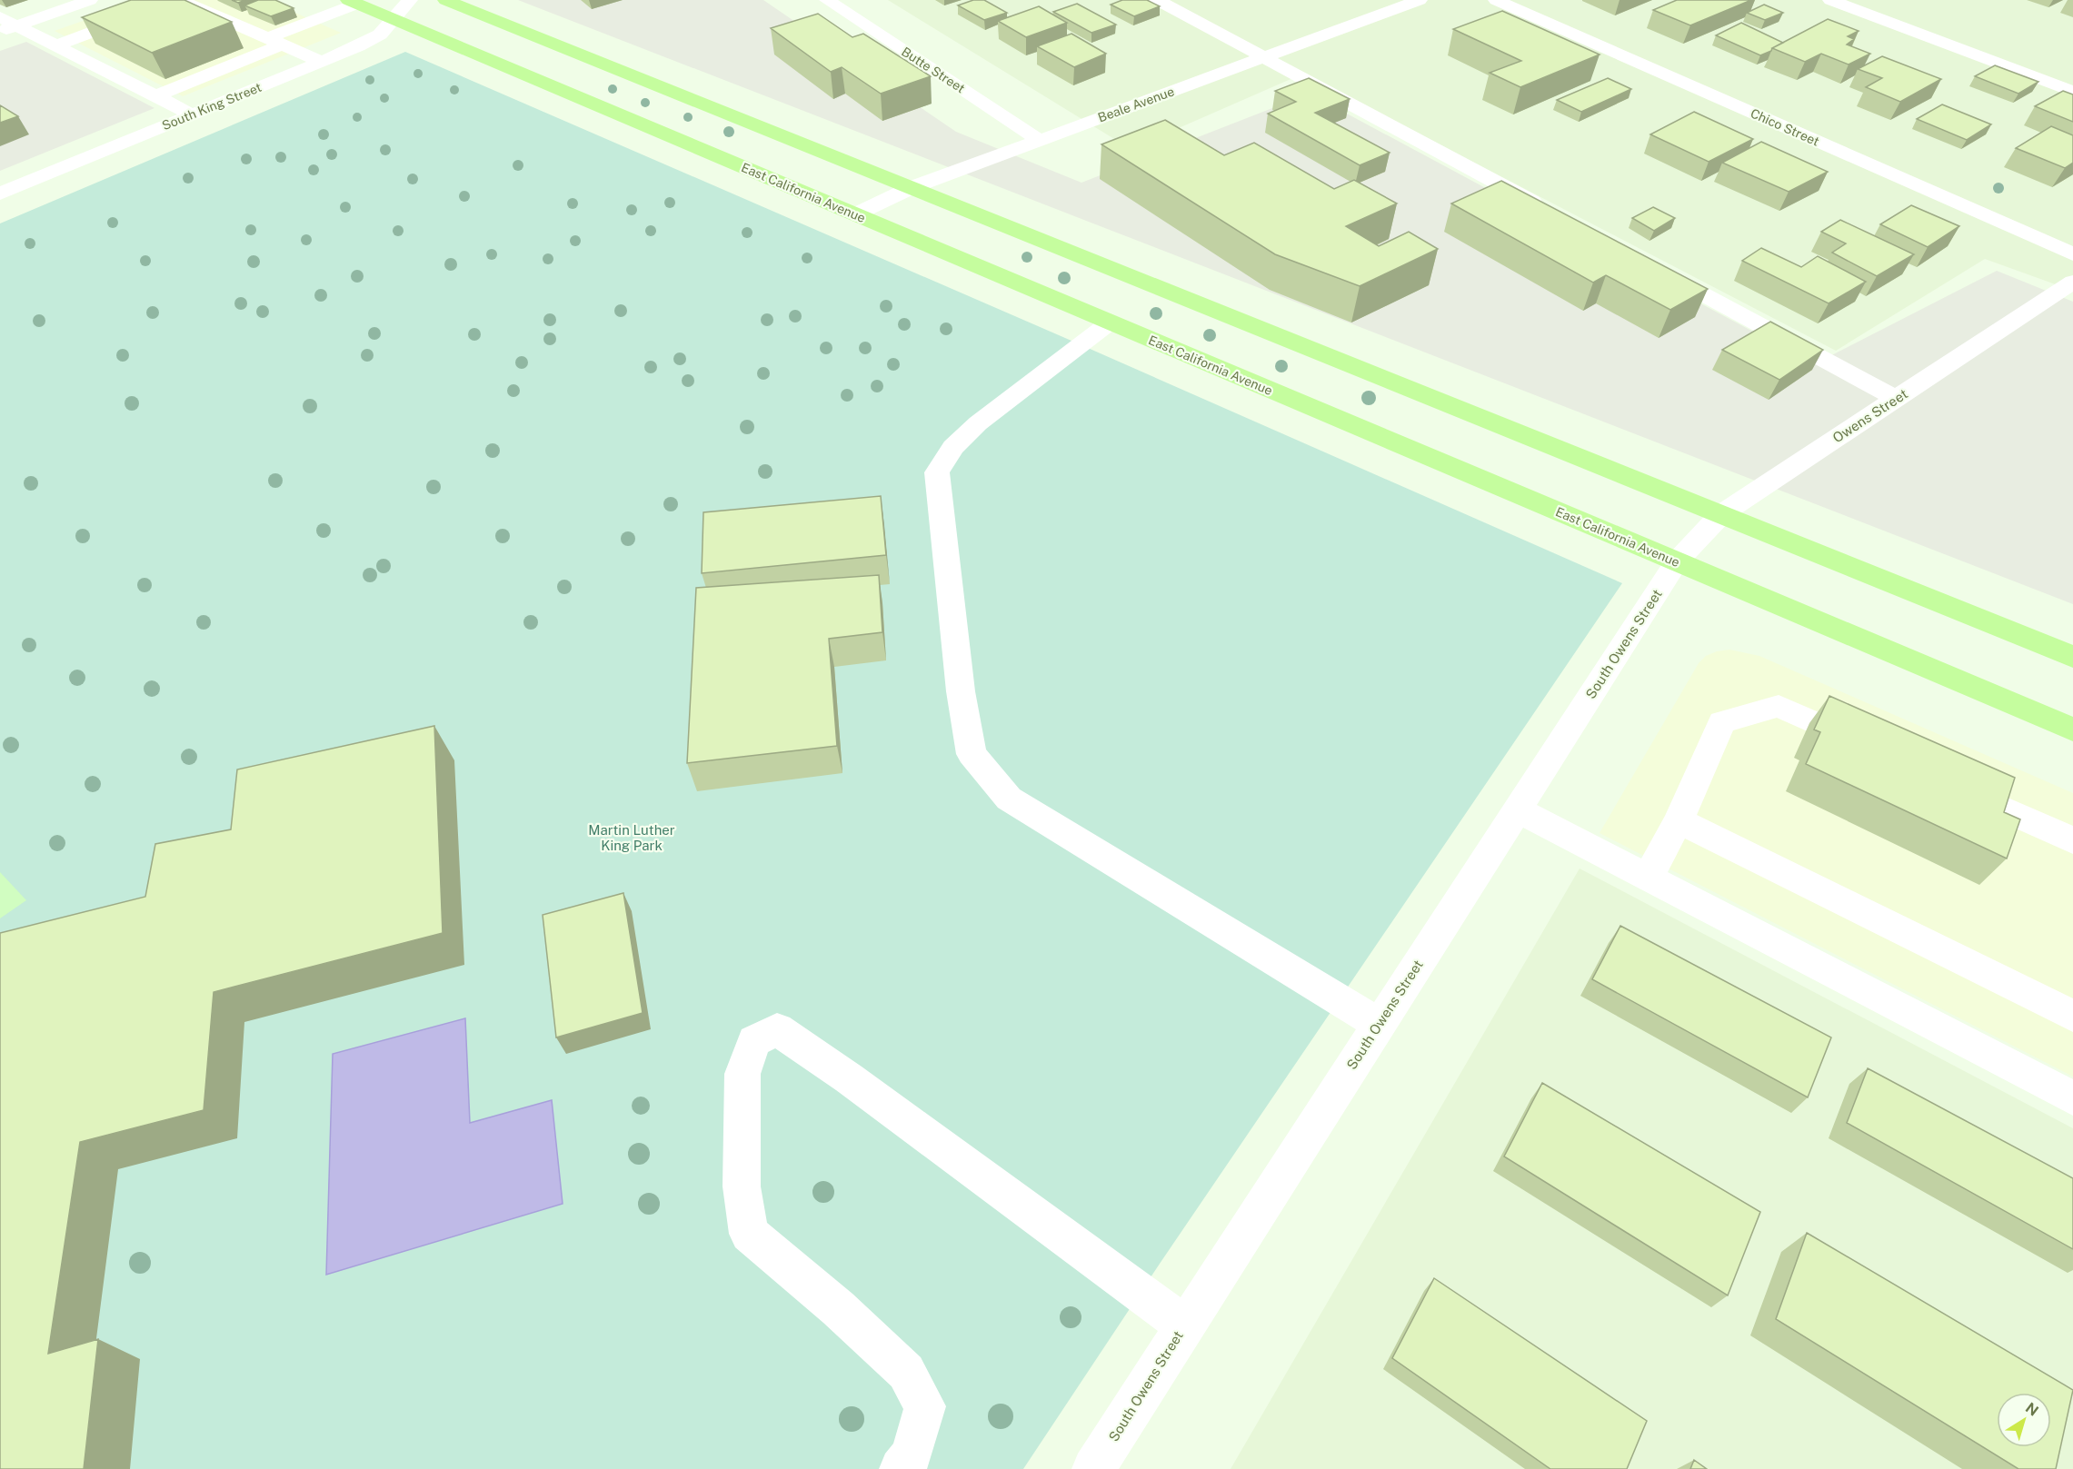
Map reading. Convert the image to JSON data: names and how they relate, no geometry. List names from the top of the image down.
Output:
{
  "streets": {
    "main road": ["East California Avenue"],
    "street": [
      "Butte Street",
      "Beale Avenue",
      "South King Street",
      "Chico Street",
      "Owens Street",
      "South Owens Street"
    ]
  },
  "crossings": [
    ["Butte Street", "Beale Avenue"],
    ["Beale Avenue", "East California Avenue"],
    ["South King Street", "East California Avenue"],
    ["East California Avenue", "Owens Street"],
    ["East California Avenue", "South Owens Street"],
    ["Owens Street", "South Owens Street"]
  ],
  "parks": ["Martin Luther King Park"],
  "north": "top right"
}
